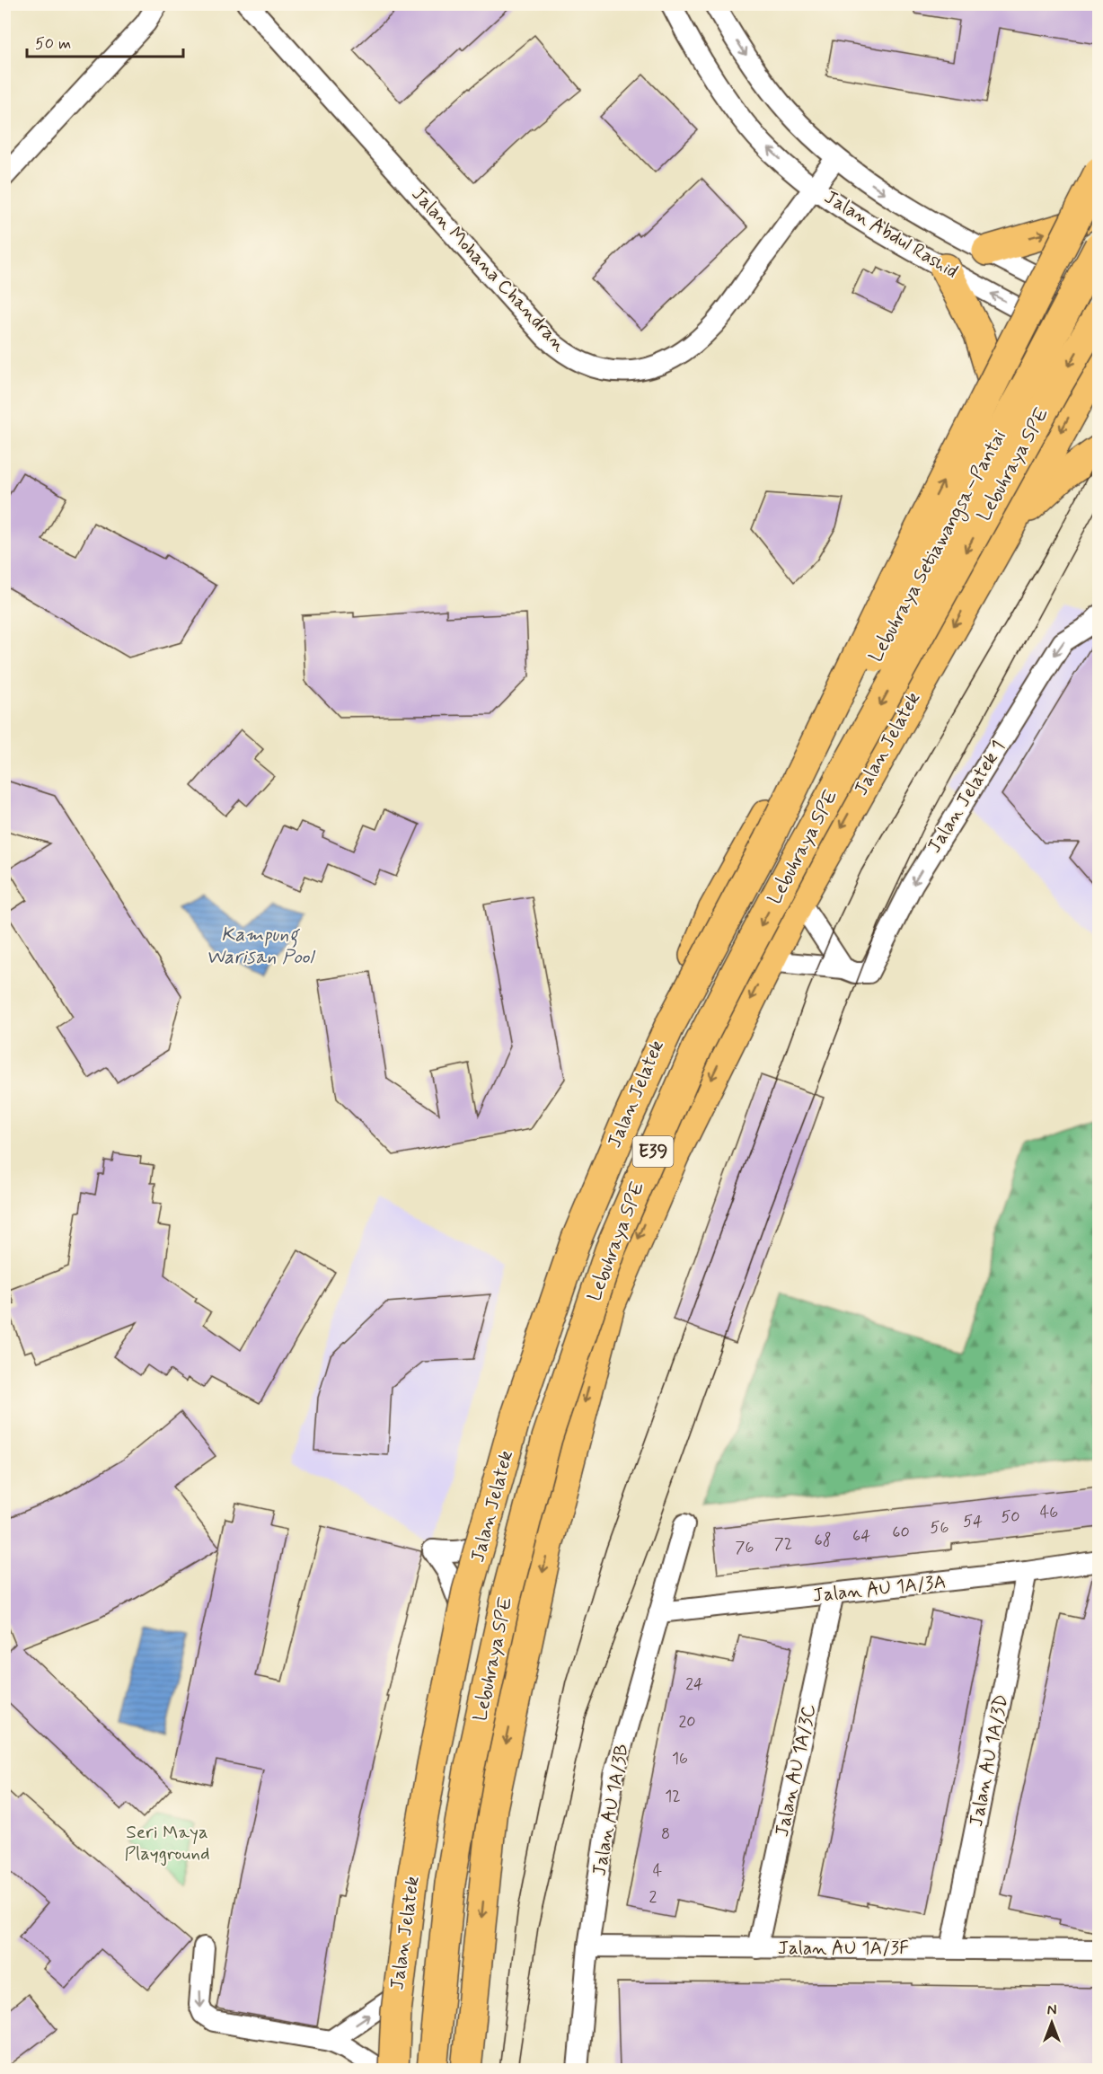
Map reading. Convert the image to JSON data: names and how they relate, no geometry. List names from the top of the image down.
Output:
{
  "streets": {
    "main road": [
      "Lebuhraya SPE",
      "Lebuhraya Setiawangsa–Pantai",
      "Jalan Jelatek",
      "E39"
    ],
    "street": [
      "Jalan Abdul Rashid",
      "Jalan Mohana Chandran",
      "Jalan Jelatek 1",
      "Jalan AU 1A/3A",
      "Jalan AU 1A/3D",
      "Jalan AU 1A/3C",
      "Jalan AU 1A/3B",
      "Jalan AU 1A/3F"
    ]
  },
  "crossings": [
    ["Jalan Abdul Rashid", "Jalan Mohana Chandran"],
    ["Jalan Abdul Rashid", "Jalan Jelatek"],
    ["Lebuhraya SPE", "Lebuhraya Setiawangsa–Pantai"],
    ["Jalan Jelatek", "Jalan Jelatek 1"],
    ["Jalan AU 1A/3A", "Jalan AU 1A/3D"],
    ["Jalan AU 1A/3A", "Jalan AU 1A/3C"],
    ["Jalan AU 1A/3A", "Jalan AU 1A/3B"],
    ["Jalan AU 1A/3D", "Jalan AU 1A/3F"],
    ["Jalan AU 1A/3C", "Jalan AU 1A/3F"],
    ["Jalan AU 1A/3B", "Jalan AU 1A/3F"]
  ],
  "one_way": ["Jalan Jelatek 1"],
  "water": ["Kampung Warisan Pool"],
  "parks": ["Seri Maya Playground"],
  "house_numbers": [
    "46",
    "50",
    "54",
    "56",
    "60",
    "64",
    "68",
    "72",
    "76",
    "24",
    "20",
    "16",
    "12",
    "8",
    "4",
    "2"
  ],
  "scale_bar": "50 m",
  "north": "top"
}
